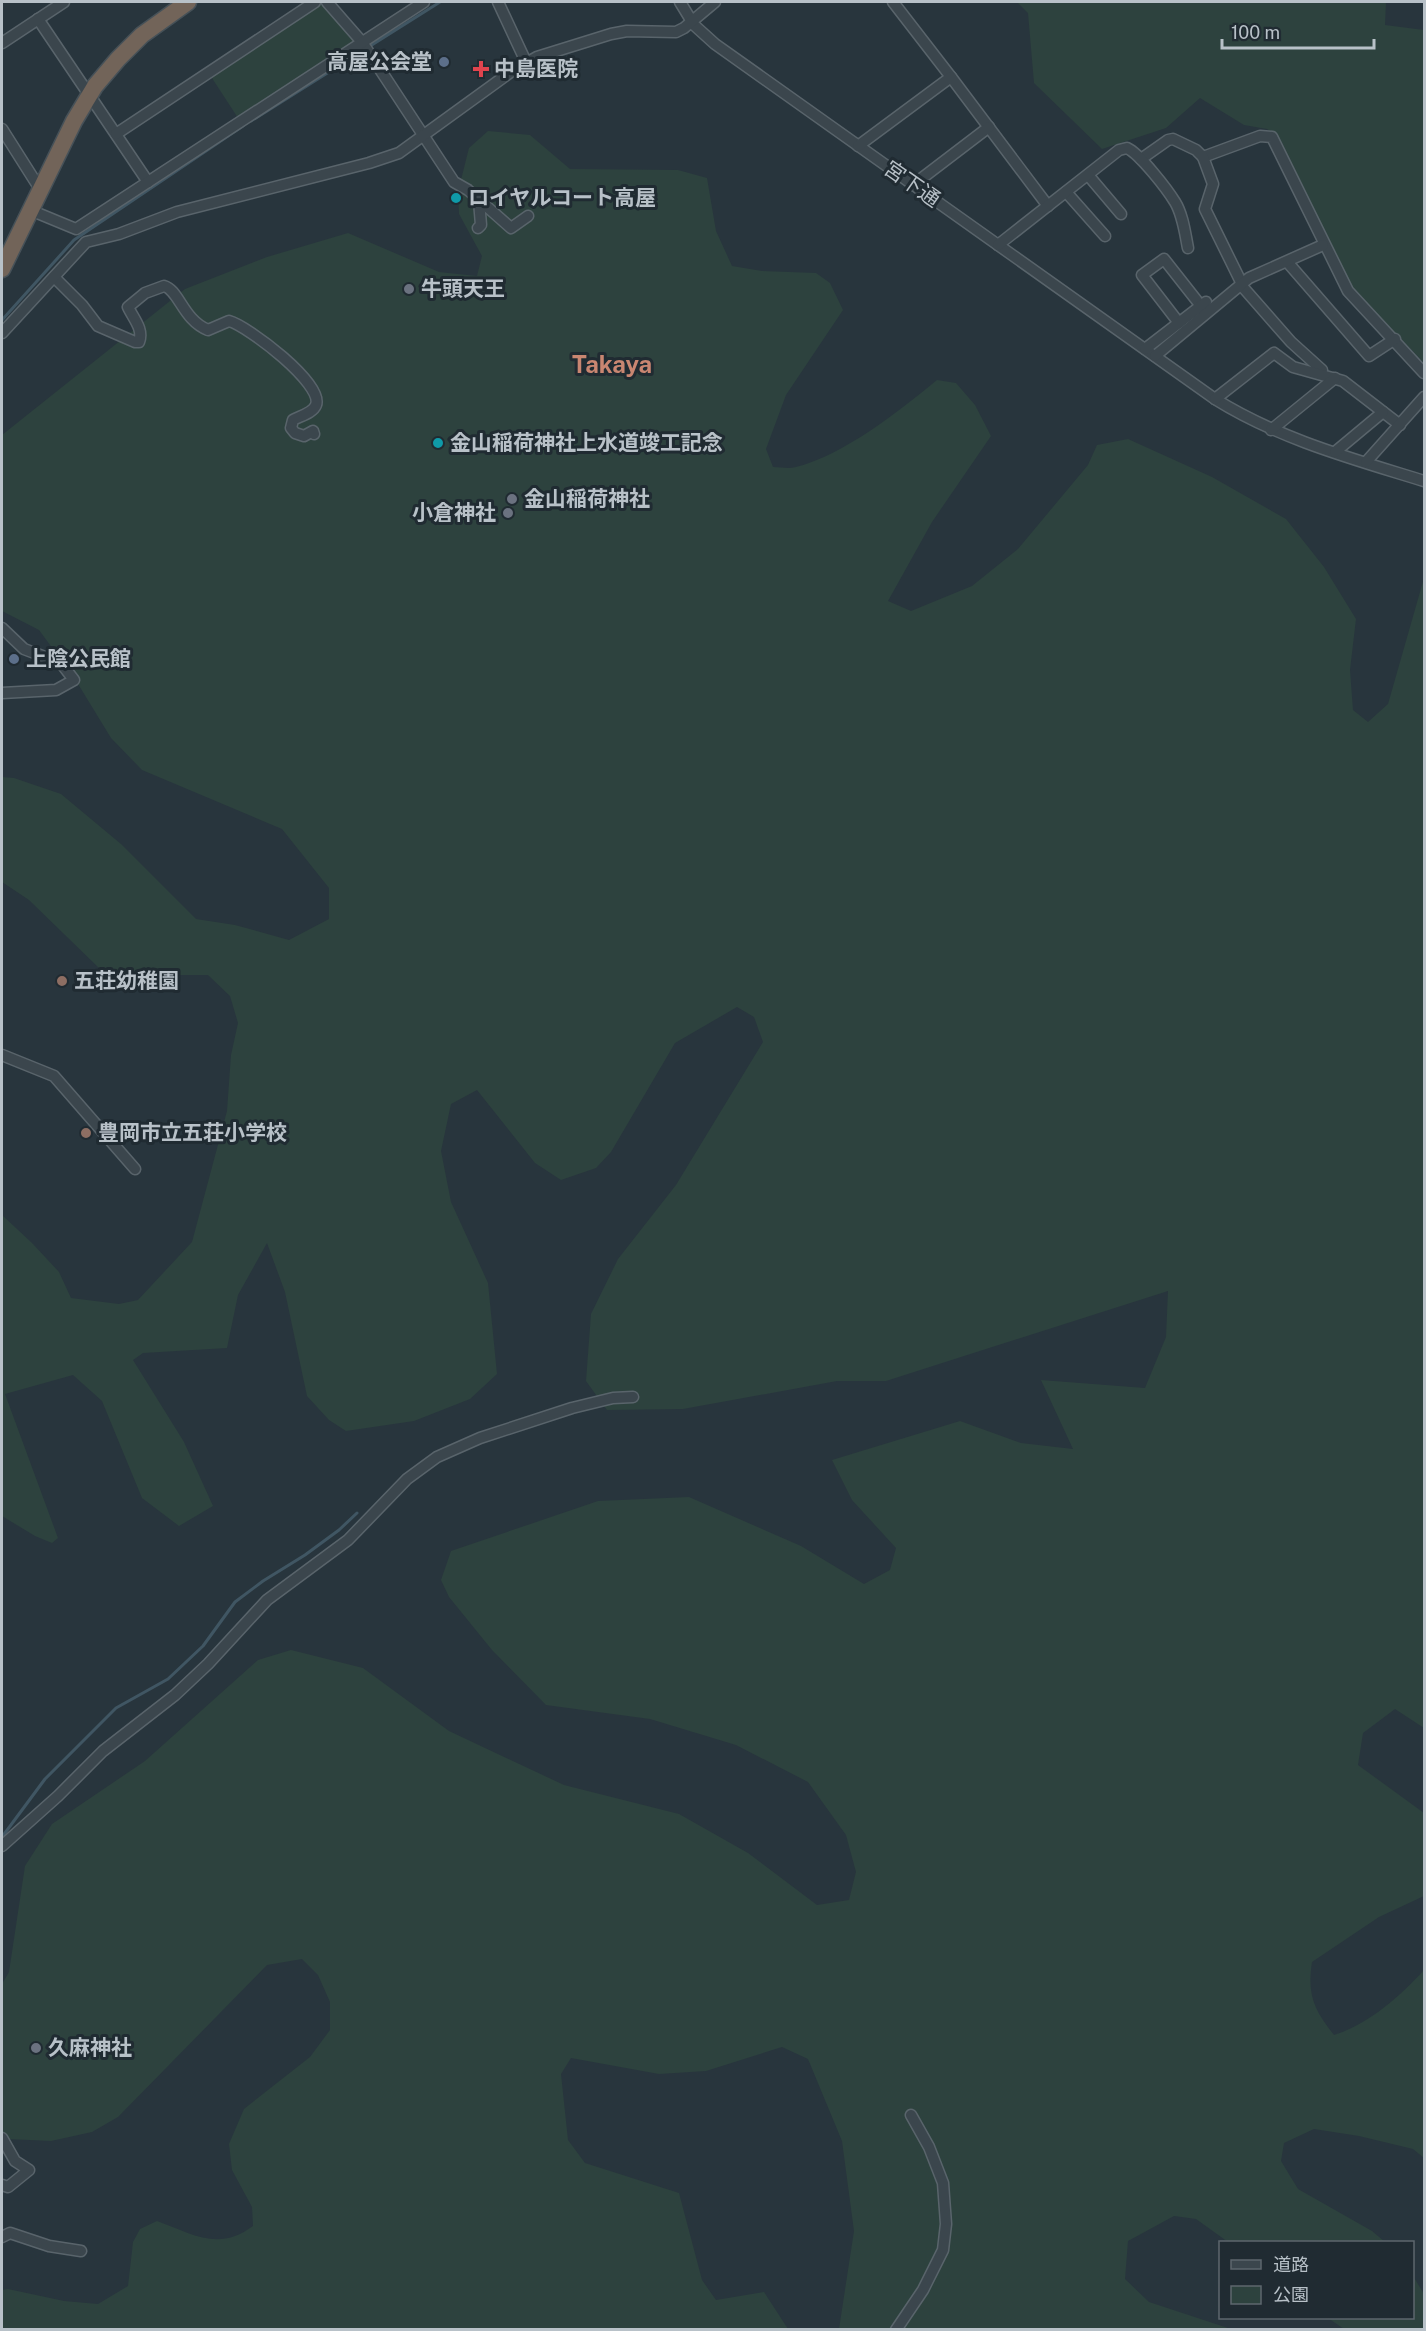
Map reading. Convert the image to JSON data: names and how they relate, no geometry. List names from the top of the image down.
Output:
{
  "streets": {
    "street": ["宮下通"]
  },
  "districts": ["Takaya"],
  "places": {
    "other": [
      "高屋公会堂",
      "ロイヤルコート高屋",
      "牛頭天王",
      "金山稲荷神社上水道竣工記念",
      "金山稲荷神社",
      "小倉神社",
      "上陰公民館",
      "五荘幼稚園",
      "豊岡市立五荘小学校",
      "久麻神社"
    ],
    "health": ["中島医院"]
  },
  "legend": ["道路", "公園"],
  "scale_bar": "100 m"
}
